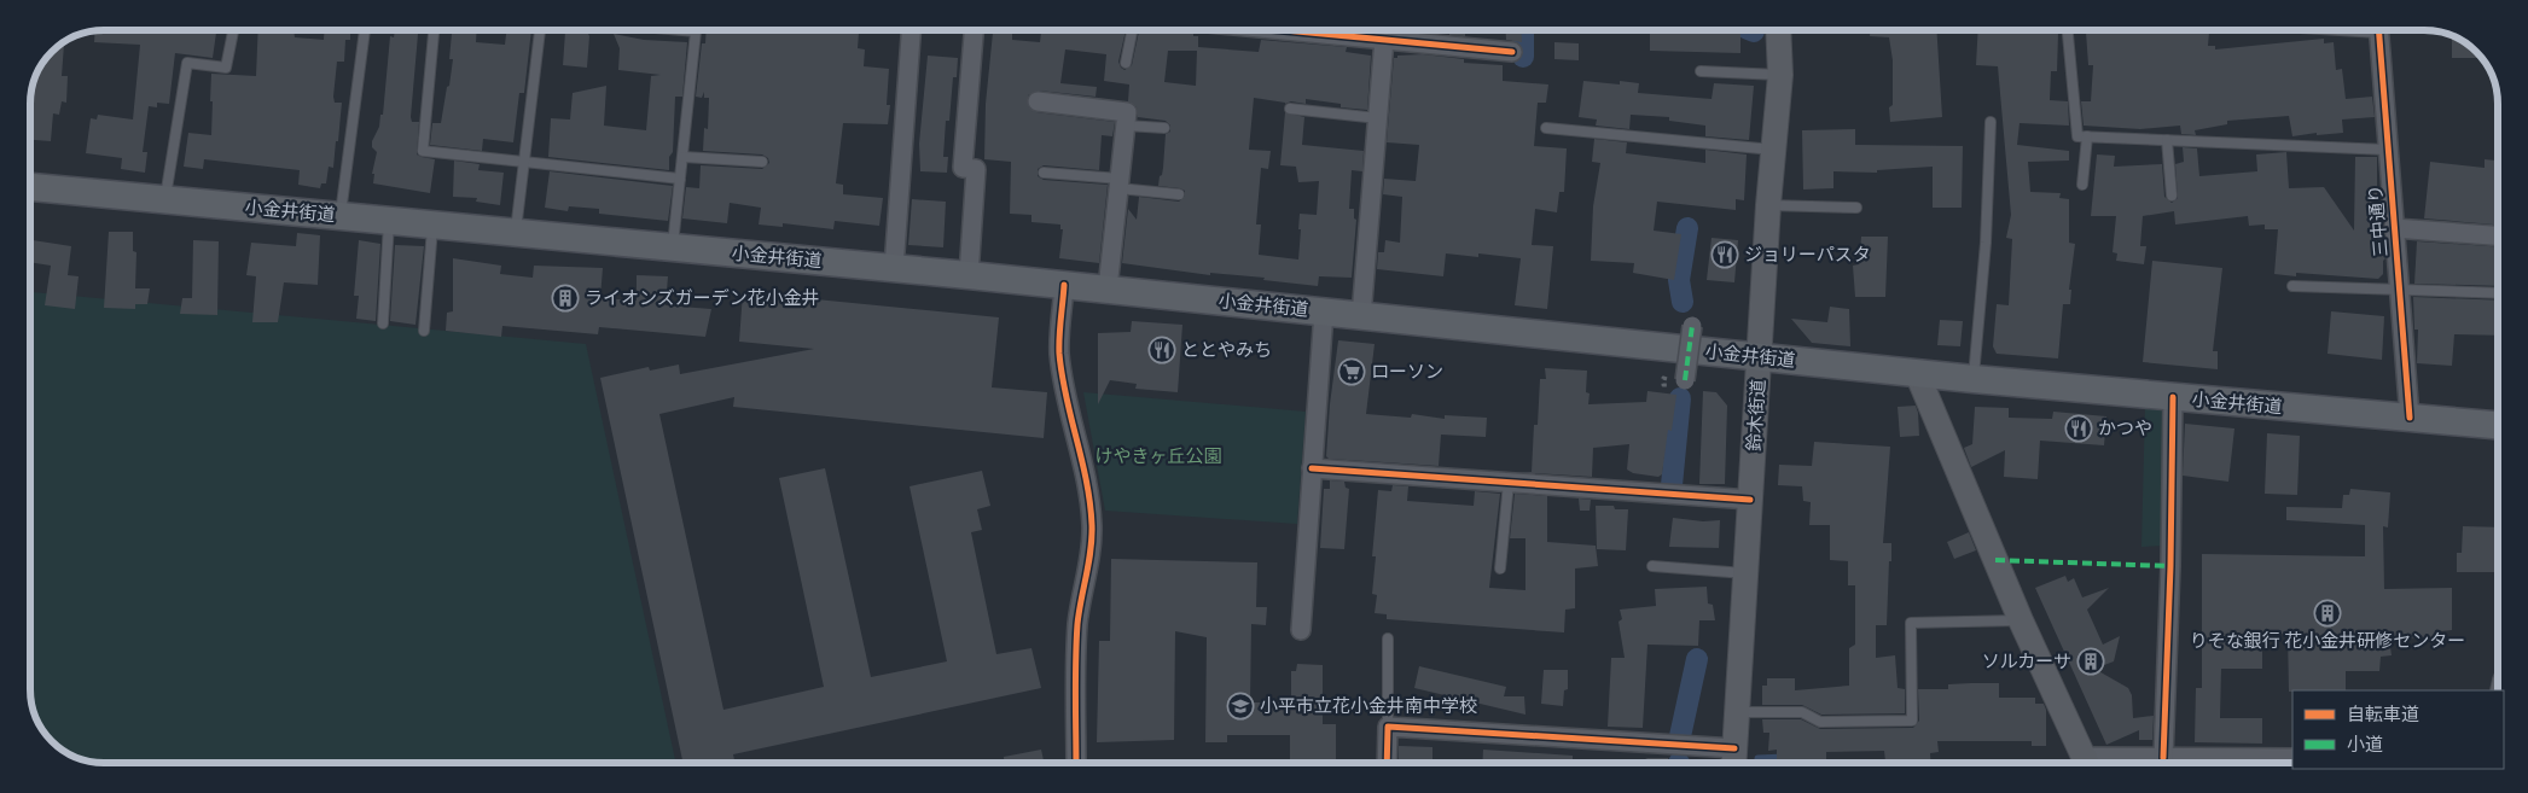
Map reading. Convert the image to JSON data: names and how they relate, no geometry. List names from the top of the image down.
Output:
{
  "streets": {
    "main road": ["小金井街道", "鈴木街道"],
    "street": ["三中通り"]
  },
  "crossings": [
    ["小金井街道", "三中通り"],
    ["小金井街道", "鈴木街道"]
  ],
  "parks": ["けやきヶ丘公園"],
  "places": {
    "restaurant": ["ジョリーパスタ", "ととやみち", "かつや"],
    "building": ["ライオンズガーデン花小金井", "りそな銀行 花小金井研修センター", "ソルカーサ"],
    "supermarket": ["ローソン"],
    "school or university": ["小平市立花小金井南中学校"]
  },
  "legend": ["自転車道", "小道"]
}
